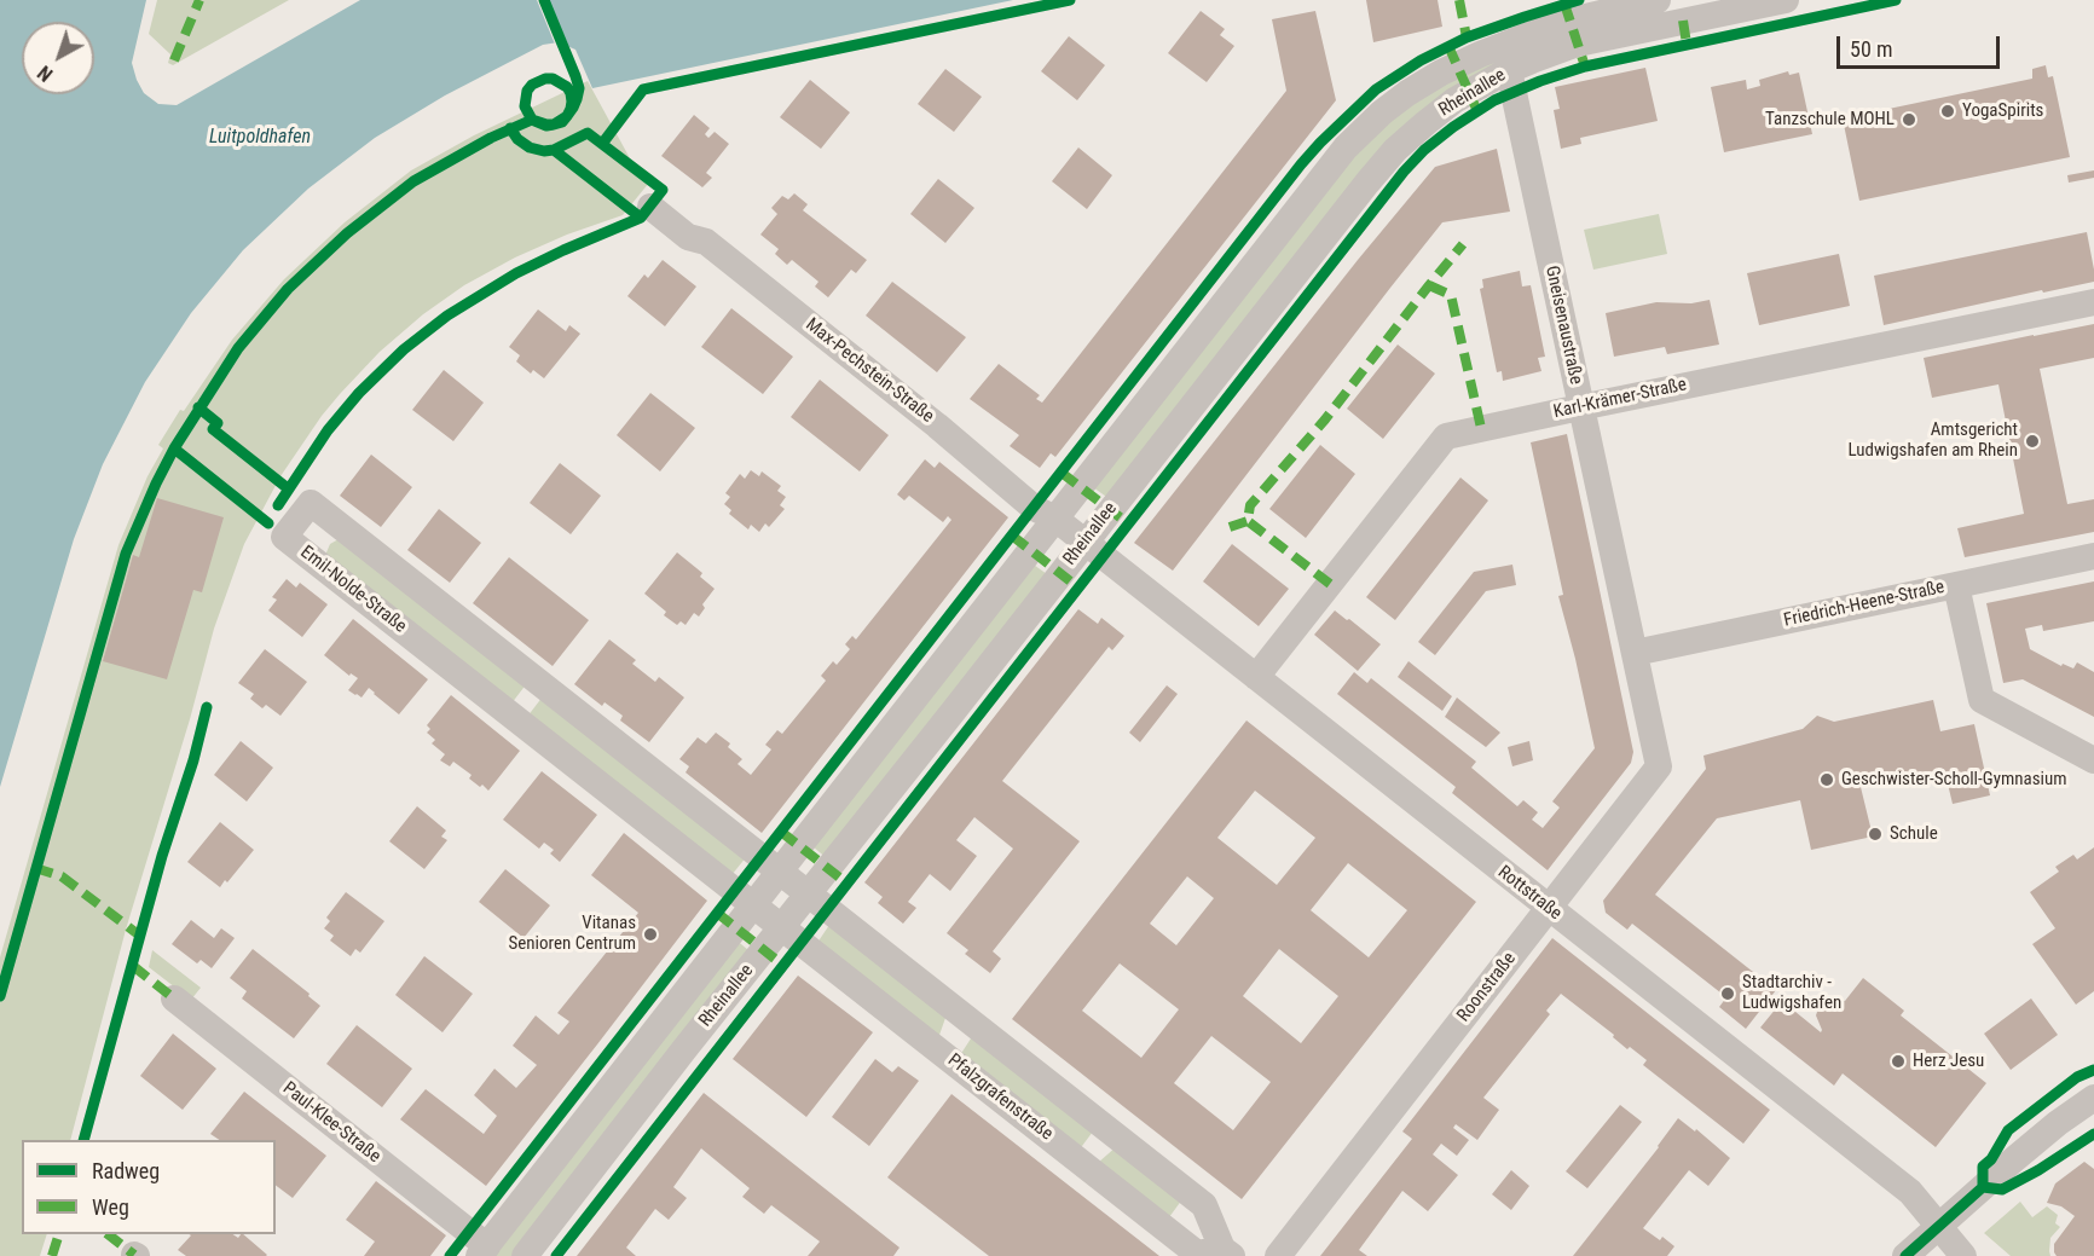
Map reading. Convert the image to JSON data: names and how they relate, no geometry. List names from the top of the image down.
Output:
{
  "streets": {
    "street": [
      "Rheinallee",
      "Gneisenaustraße",
      "Max-Pechstein-Straße",
      "Karl-Krämer-Straße",
      "Emil-Nolde-Straße",
      "Friedrich-Heene-Straße",
      "Rottstraße",
      "Roonstraße",
      "Pfalzgrafenstraße",
      "Paul-Klee-Straße"
    ]
  },
  "crossings": [
    ["Rheinallee", "Gneisenaustraße"],
    ["Rheinallee", "Max-Pechstein-Straße"],
    ["Rheinallee", "Emil-Nolde-Straße"],
    ["Rheinallee", "Rottstraße"],
    ["Rheinallee", "Pfalzgrafenstraße"],
    ["Rheinallee", "Paul-Klee-Straße"],
    ["Gneisenaustraße", "Karl-Krämer-Straße"],
    ["Gneisenaustraße", "Friedrich-Heene-Straße"],
    ["Gneisenaustraße", "Roonstraße"],
    ["Max-Pechstein-Straße", "Rottstraße"],
    ["Karl-Krämer-Straße", "Rottstraße"],
    ["Emil-Nolde-Straße", "Pfalzgrafenstraße"],
    ["Rottstraße", "Roonstraße"]
  ],
  "water": ["Luitpoldhafen"],
  "places": [
    "YogaSpirits",
    "Tanzschule MOHL",
    "Amtsgericht Ludwigshafen am Rhein",
    "Geschwister-Scholl-Gymnasium",
    "Schule",
    "Vitanas Senioren Centrum",
    "Stadtarchiv - Ludwigshafen",
    "Herz Jesu"
  ],
  "legend": ["Radweg", "Weg"],
  "scale_bar": "50 m",
  "north": "bottom left"
}
